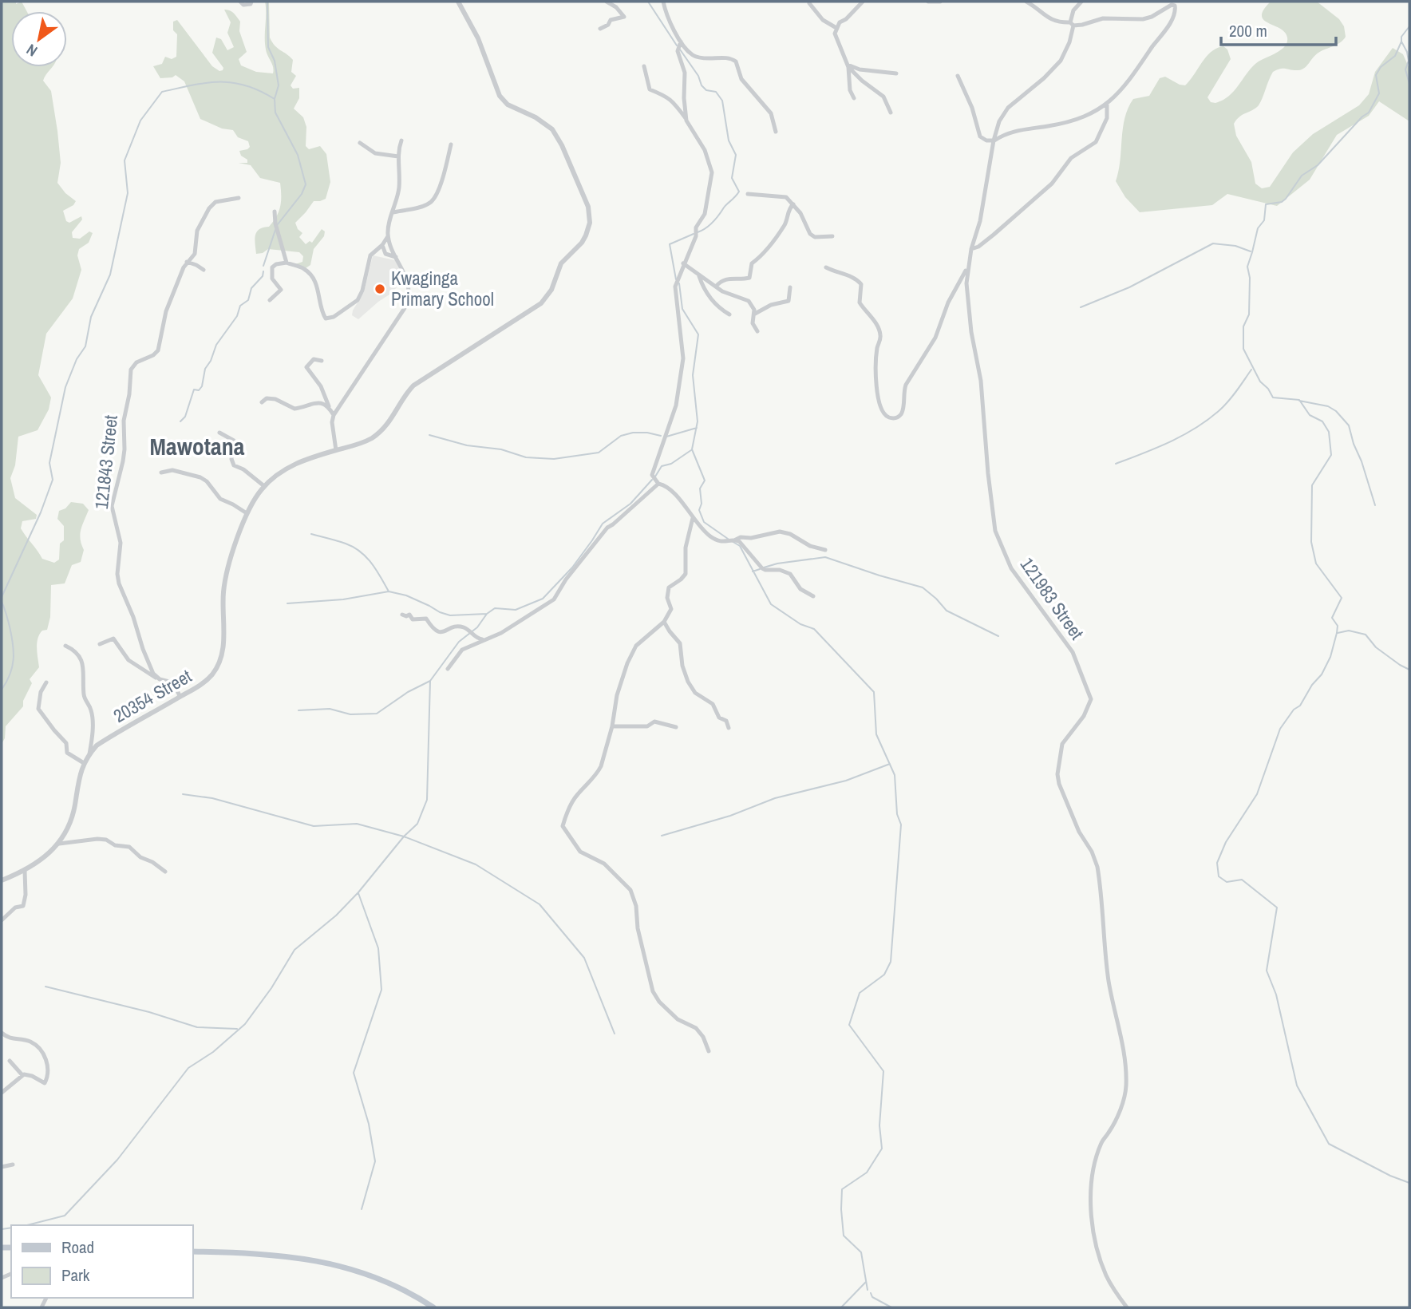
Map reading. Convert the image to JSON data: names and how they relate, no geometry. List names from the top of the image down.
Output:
{
  "streets": {
    "street": ["121843 Street", "121983 Street", "20354 Street"]
  },
  "crossings": [
    ["121843 Street", "20354 Street"]
  ],
  "districts": ["Mawotana"],
  "places": ["Kwaginga Primary School"],
  "legend": ["Road", "Park"],
  "scale_bar": "200 m",
  "north": "bottom left"
}
